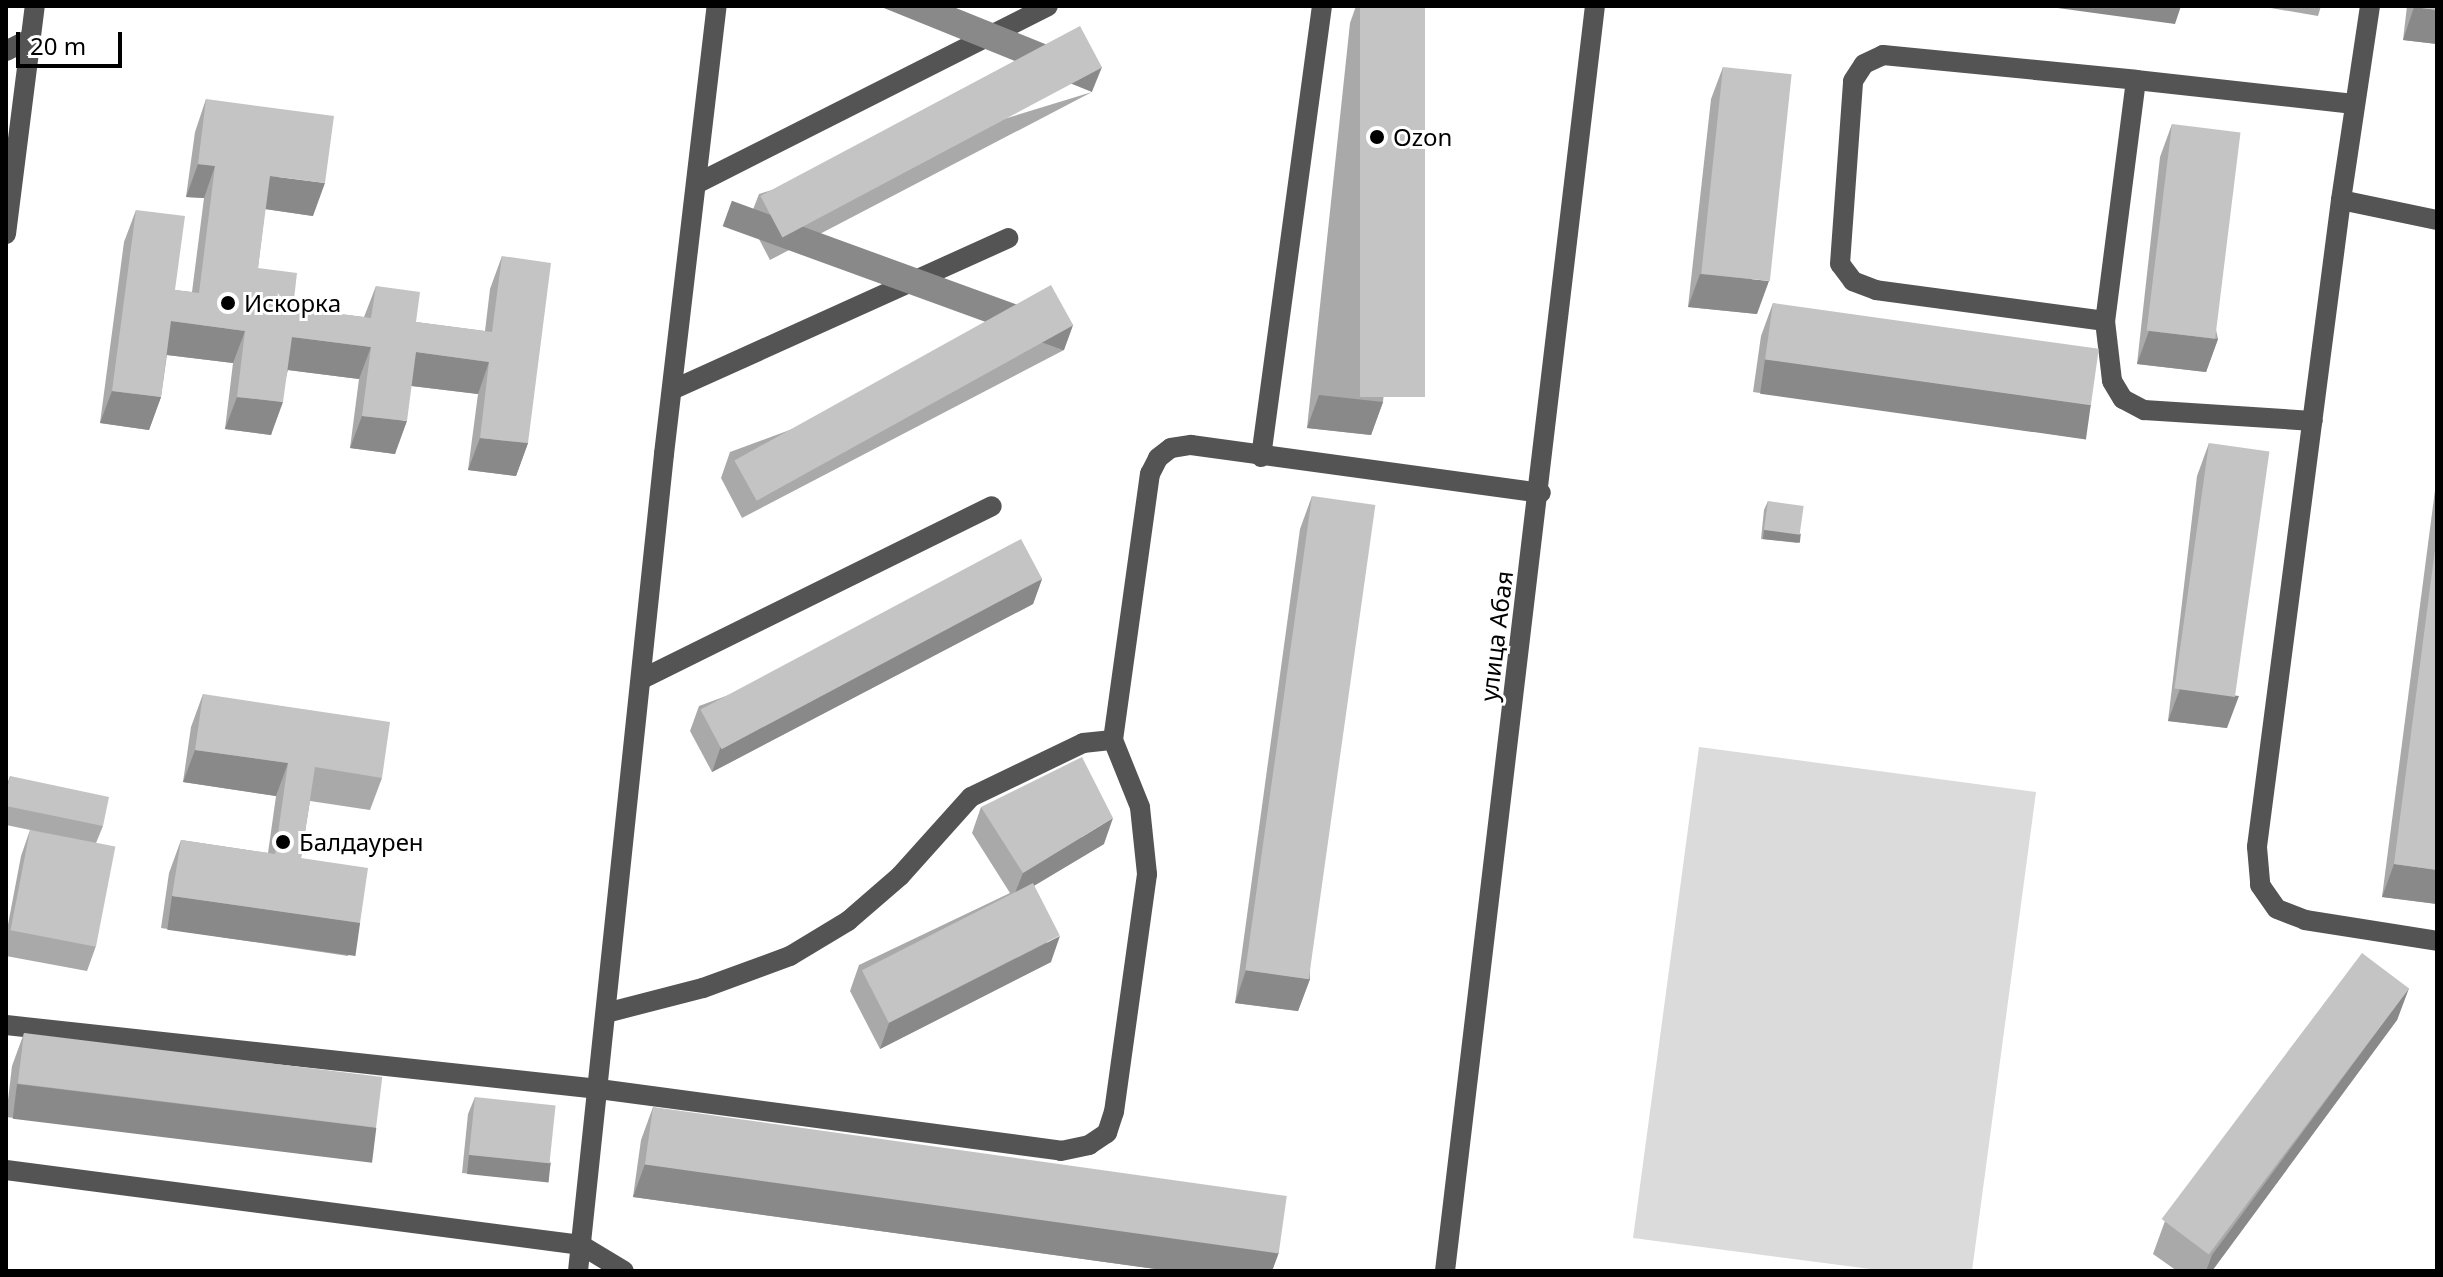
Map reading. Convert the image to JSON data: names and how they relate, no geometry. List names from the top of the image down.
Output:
{
  "streets": {
    "street": ["улица Абая"]
  },
  "places": ["Ozon", "Искоркa", "Балдаурен"],
  "scale_bar": "20 m"
}
